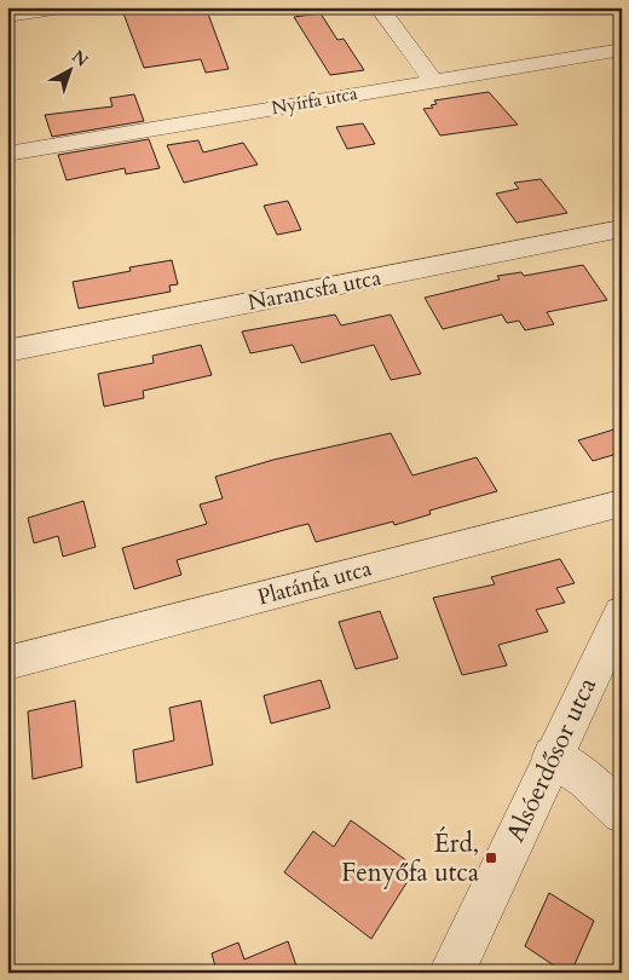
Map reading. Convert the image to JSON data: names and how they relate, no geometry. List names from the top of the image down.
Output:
{
  "streets": {
    "street": [
      "Nyírfa utca",
      "Narancsfa utca",
      "Platánfa utca",
      "Alsóerdősor utca"
    ]
  },
  "places": {
    "transit": ["Érd, Fenyőfa utca"]
  },
  "north": "top right"
}
